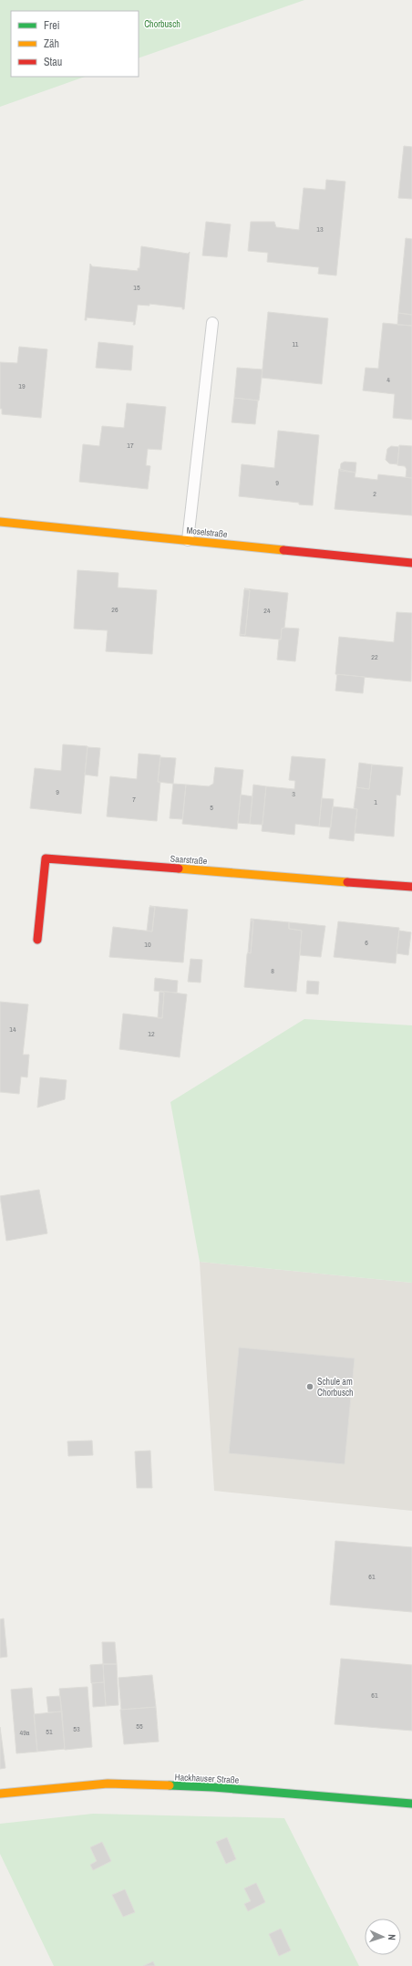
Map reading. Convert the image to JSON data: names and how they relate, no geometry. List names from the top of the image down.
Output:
{
  "streets": {
    "street": ["Moselstraße", "Saarstraße", "Hackhauser Straße"]
  },
  "parks": ["Chorbusch"],
  "places": ["Schule am Chorbusch"],
  "house_numbers": [
    "13",
    "15",
    "11",
    "4",
    "19",
    "17",
    "9",
    "2",
    "26",
    "24",
    "22",
    "9",
    "3",
    "7",
    "1",
    "5",
    "6",
    "10",
    "8",
    "14",
    "12",
    "61",
    "61",
    "55",
    "53",
    "51",
    "49a"
  ],
  "legend": ["Frei", "Zäh", "Stau"],
  "north": "right"
}
